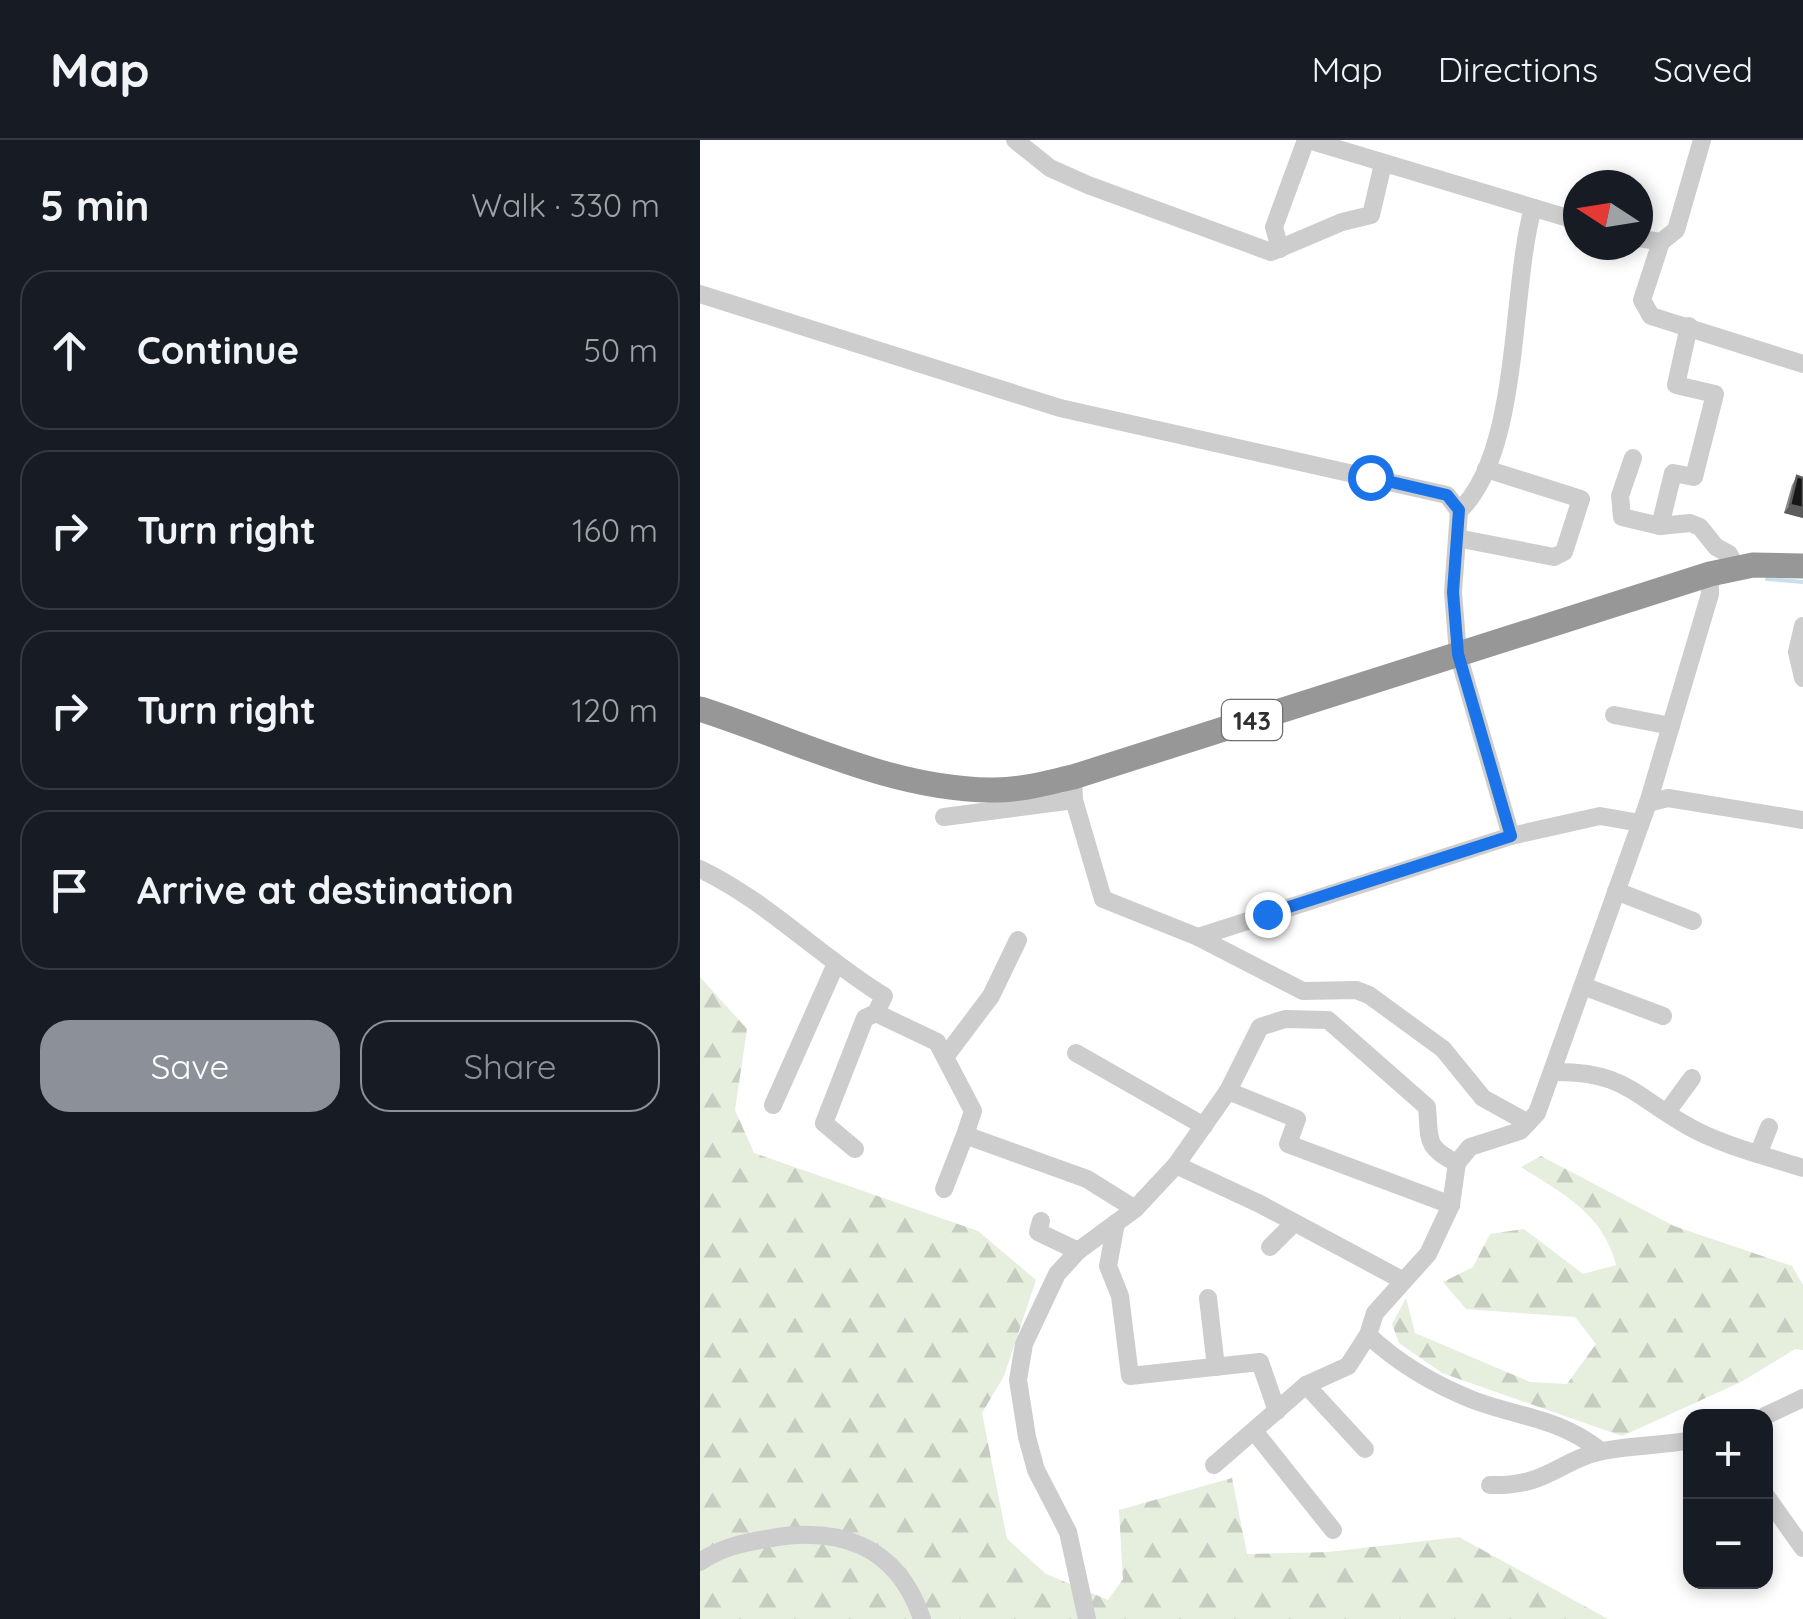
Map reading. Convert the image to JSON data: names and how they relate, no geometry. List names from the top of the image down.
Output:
{
  "streets": {
    "highway": ["143"]
  },
  "north": "left",
  "page": {
    "header": "Map",
    "nav": ["Map", "Directions", "Saved"],
    "heading": ["5 min", "Walk · 330 m"],
    "list": [
      ["Continue", "50 m"],
      ["Turn right", "160 m"],
      ["Turn right", "120 m"],
      "Arrive at destination"
    ],
    "buttons": ["Save", "Share"],
    "map_buttons": ["+", "−"]
  }
}
